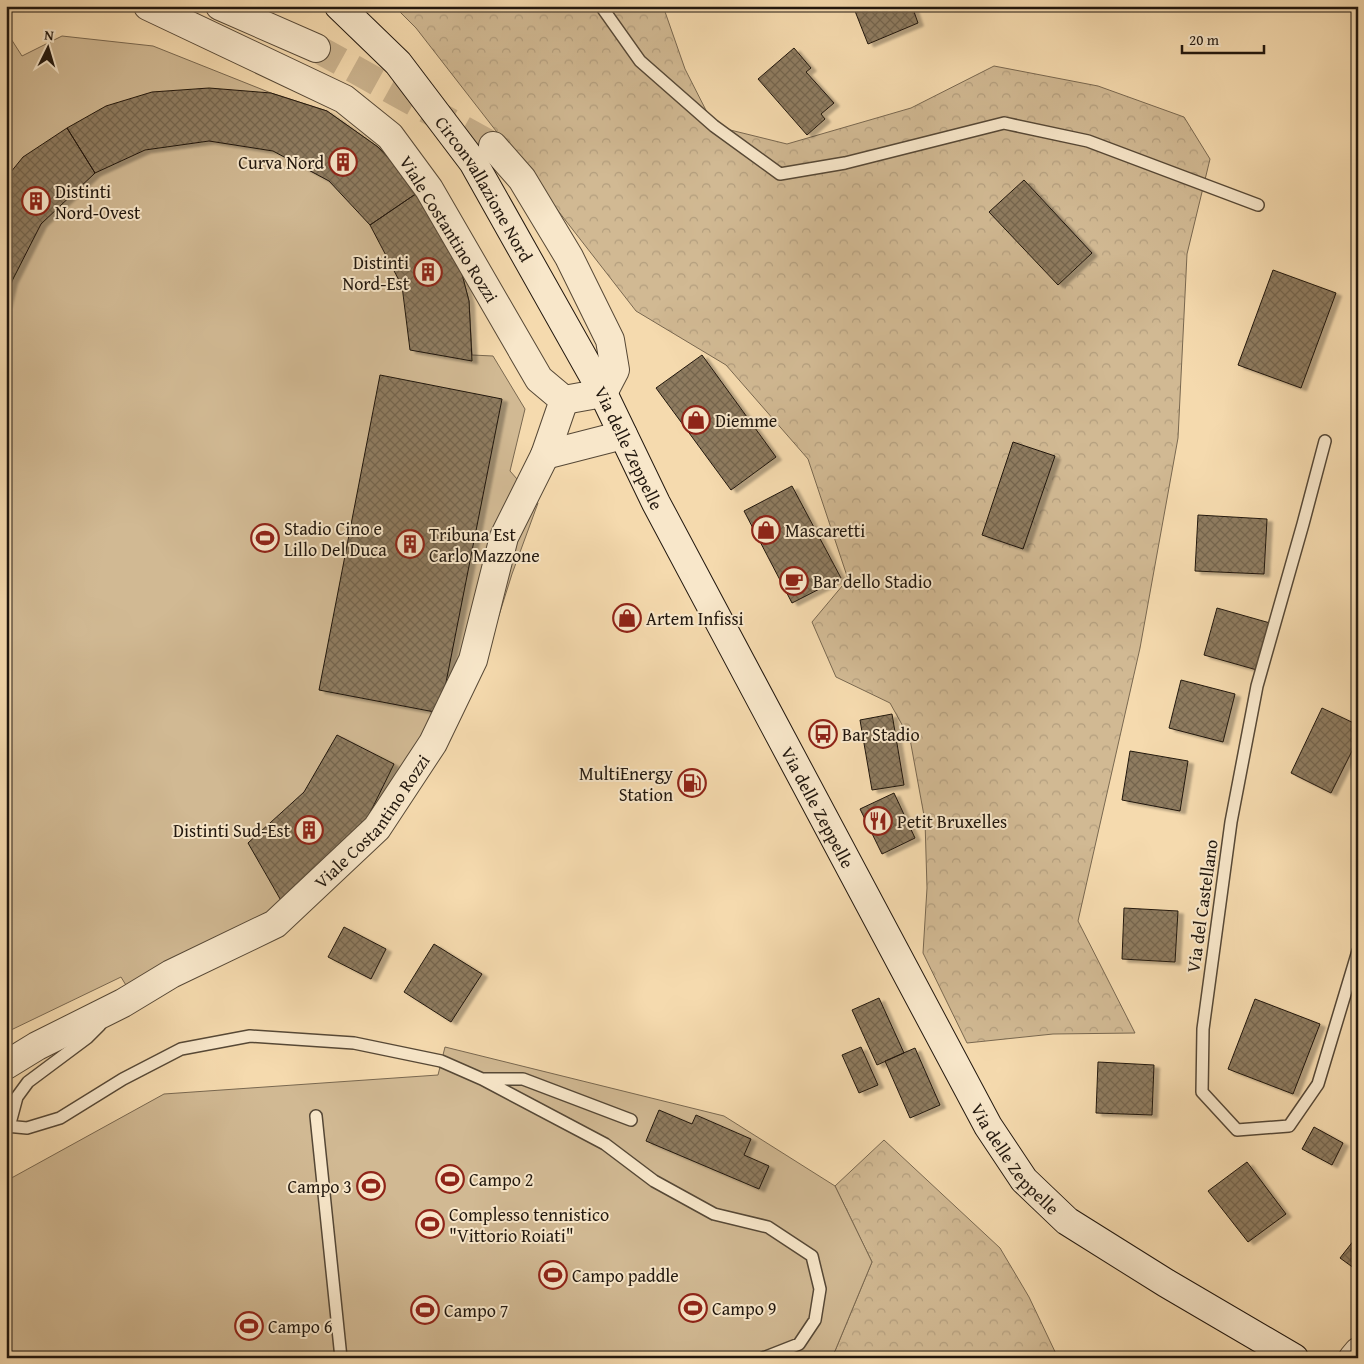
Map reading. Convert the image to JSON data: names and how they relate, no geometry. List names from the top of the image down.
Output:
{
  "streets": {
    "street": ["Circonvallazione Nord", "Viale Costantino Rozzi", "Via delle Zeppelle"],
    "lane": ["Via del Castellano"]
  },
  "crossings": [
    ["Circonvallazione Nord", "Via delle Zeppelle"]
  ],
  "places": {
    "building": [
      "Curva Nord",
      "Distinti Nord-Ovest",
      "Distinti Nord-Est",
      "Tribuna Est Carlo Mazzone",
      "Distinti Sud-Est"
    ],
    "shop": ["Diemme", "Mascaretti", "Artem Infissi"],
    "sports": [
      "Stadio Cino e Lillo Del Duca",
      "Campo 2",
      "Campo 3",
      "Complesso tennistico \"Vittorio Roiati\"",
      "Campo paddle",
      "Campo 9",
      "Campo 7",
      "Campo 6"
    ],
    "cafe": ["Bar dello Stadio"],
    "bus stop": ["Bar Stadio"],
    "fuel station": ["MultiEnergy Station"],
    "restaurant": ["Petit Bruxelles"]
  },
  "scale_bar": "20 m",
  "north": "top"
}
